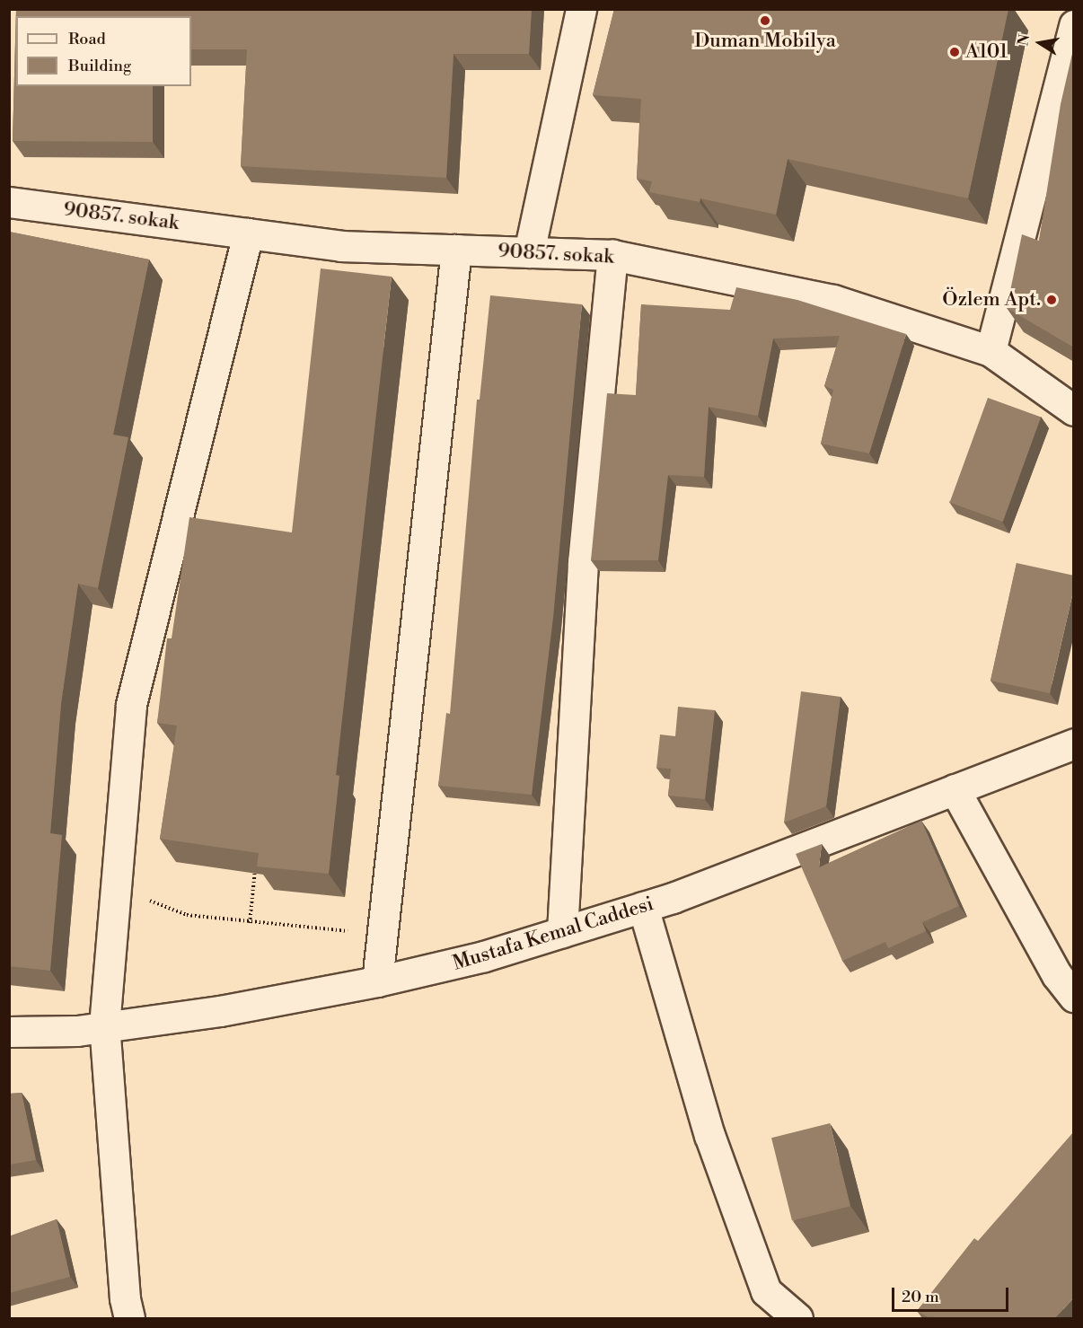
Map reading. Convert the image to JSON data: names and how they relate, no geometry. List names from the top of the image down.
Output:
{
  "streets": {
    "street": ["90857. sokak", "Mustafa Kemal Caddesi"]
  },
  "places": ["Duman Mobilya", "A101", "Özlem Apt."],
  "legend": ["Road", "Building"],
  "scale_bar": "20 m",
  "north": "left"
}
